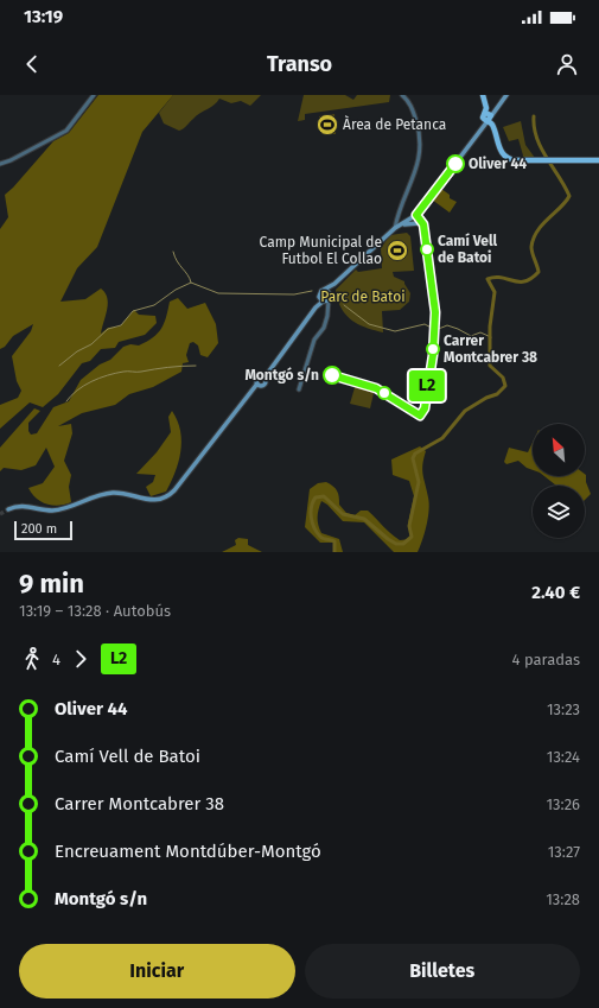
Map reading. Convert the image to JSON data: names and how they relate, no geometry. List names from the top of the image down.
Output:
{
  "parks": ["Parc de Batoi"],
  "places": {
    "sports": ["Àrea de Petanca", "Camp Municipal de Futbol El Collao"],
    "other": [
      "Oliver 44",
      "Camí Vell de Batoi",
      "Carrer Montcabrer 38",
      "Montgó s/n"
    ]
  },
  "lines": ["bus line L2"],
  "scale_bar": "200 m",
  "north": "top left",
  "page": {
    "status": "13:19",
    "header": "Transo",
    "on_map": "L2",
    "scale": "200 m",
    "heading": ["9 min", "13:19 – 13:28 · Autobús", "2.40 €"],
    "legs": ["4", "L2", "4 paradas"],
    "list": [
      {
        "name": "Oliver 44",
        "value": "13:23"
      },
      {
        "name": "Camí Vell de Batoi",
        "value": "13:24"
      },
      {
        "name": "Carrer Montcabrer 38",
        "value": "13:26"
      },
      {
        "name": "Encreuament Montdúber-Montgó",
        "value": "13:27"
      },
      {
        "name": "Montgó s/n",
        "value": "13:28"
      }
    ],
    "buttons": ["Iniciar", "Billetes"]
  }
}
